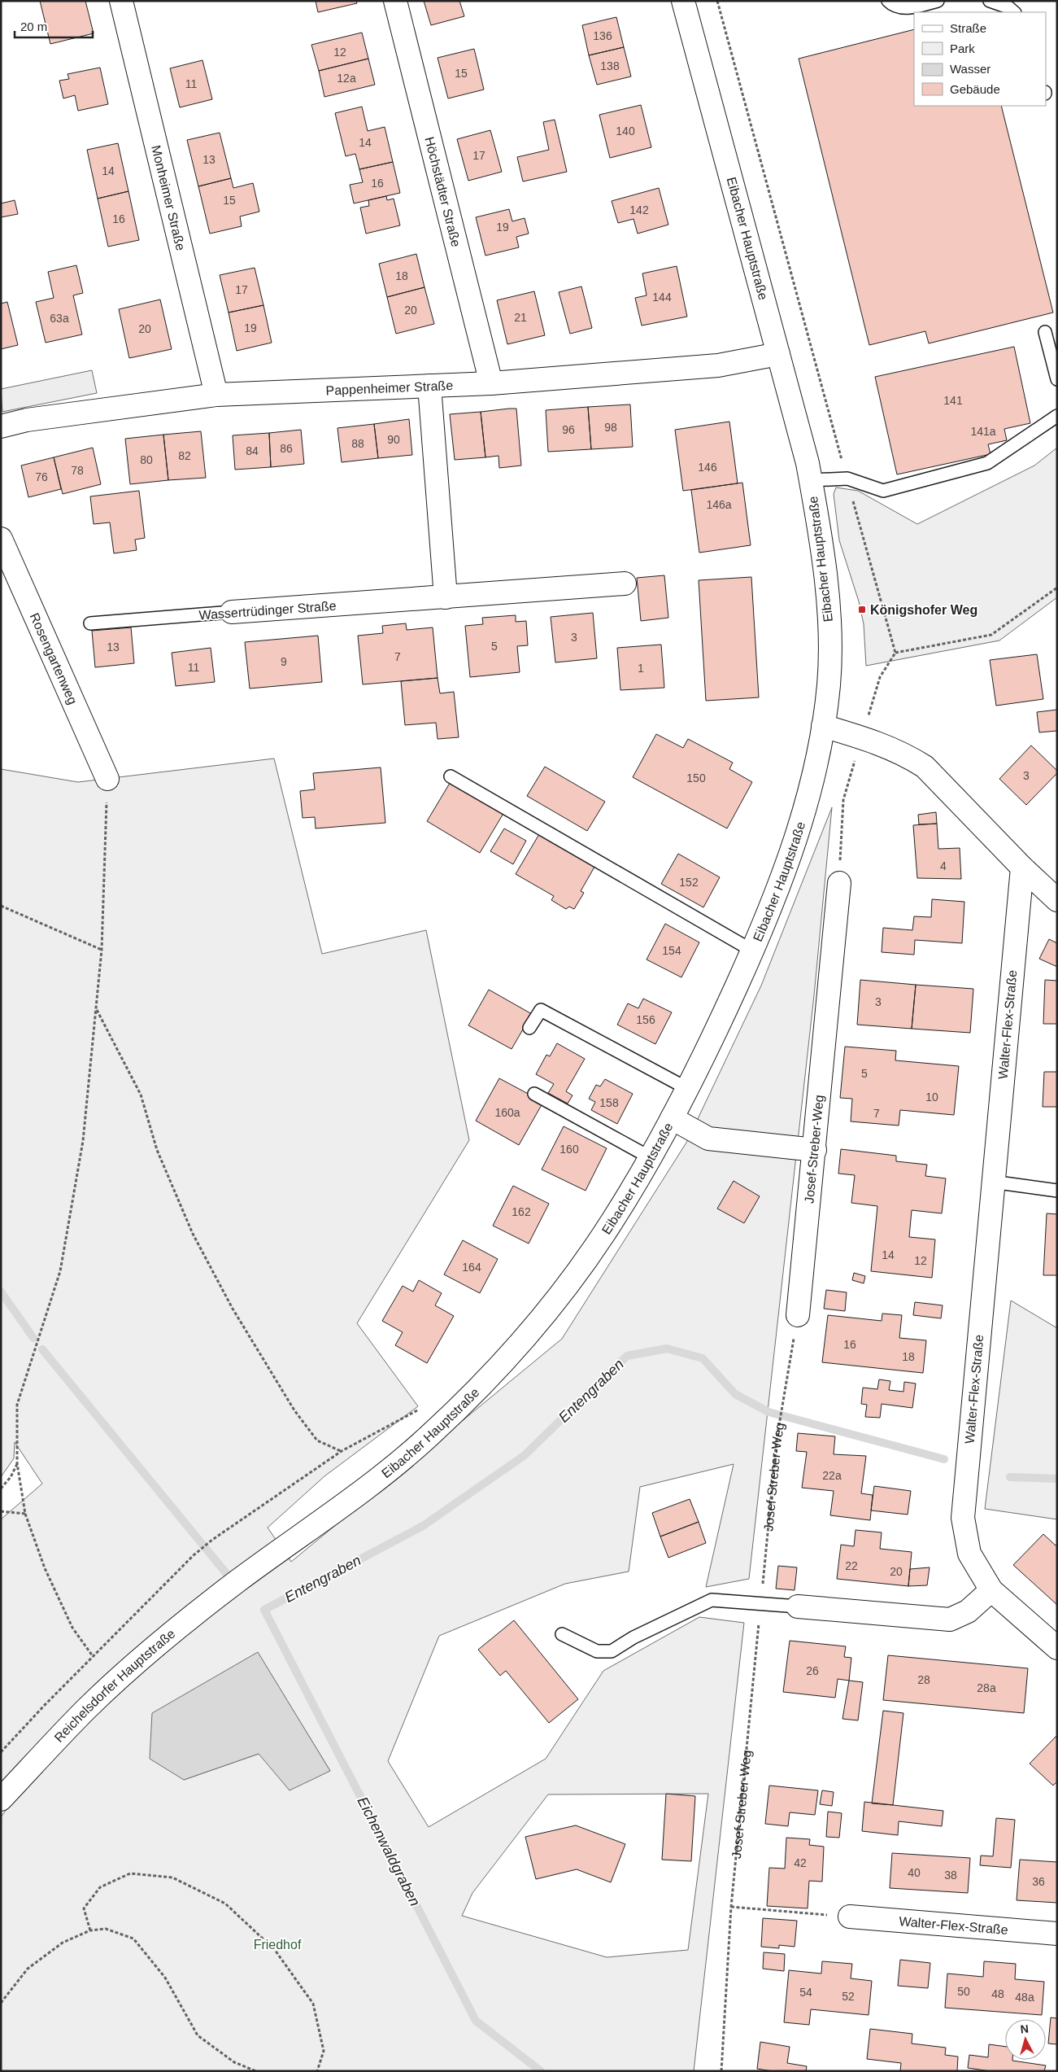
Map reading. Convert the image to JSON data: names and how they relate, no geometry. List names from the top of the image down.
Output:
{
  "streets": {
    "street": [
      "Höchstädter Straße",
      "Monheimer Straße",
      "Eibacher Hauptstraße",
      "Pappenheimer Straße",
      "Wassertrüdinger Straße",
      "Rosengartenweg",
      "Walter-Flex-Straße",
      "Josef-Streber-Weg",
      "Reichelsdorfer Hauptstraße"
    ]
  },
  "crossings": [
    ["Höchstädter Straße", "Pappenheimer Straße"],
    ["Monheimer Straße", "Pappenheimer Straße"],
    ["Eibacher Hauptstraße", "Pappenheimer Straße"],
    ["Eibacher Hauptstraße", "Reichelsdorfer Hauptstraße"]
  ],
  "water": ["Entengraben", "Eichenwaldgraben"],
  "parks": ["Friedhof"],
  "places": {
    "transit": ["Königshofer Weg"]
  },
  "house_numbers": [
    "136",
    "12",
    "138",
    "15",
    "12a",
    "11",
    "140",
    "14",
    "17",
    "13",
    "14",
    "16",
    "15",
    "142",
    "16",
    "19",
    "18",
    "17",
    "144",
    "20",
    "21",
    "63a",
    "19",
    "20",
    "141",
    "98",
    "96",
    "141a",
    "90",
    "88",
    "86",
    "84",
    "82",
    "80",
    "146",
    "78",
    "76",
    "146a",
    "3",
    "5",
    "13",
    "7",
    "9",
    "11",
    "1",
    "3",
    "150",
    "4",
    "152",
    "154",
    "3",
    "156",
    "5",
    "10",
    "158",
    "160a",
    "7",
    "160",
    "162",
    "14",
    "12",
    "164",
    "16",
    "18",
    "22a",
    "22",
    "20",
    "26",
    "28",
    "28a",
    "42",
    "40",
    "38",
    "36",
    "50",
    "54",
    "48",
    "52",
    "48a"
  ],
  "legend": [
    "Straße",
    "Park",
    "Wasser",
    "Gebäude"
  ],
  "scale_bar": "20 m",
  "north": "top"
}
